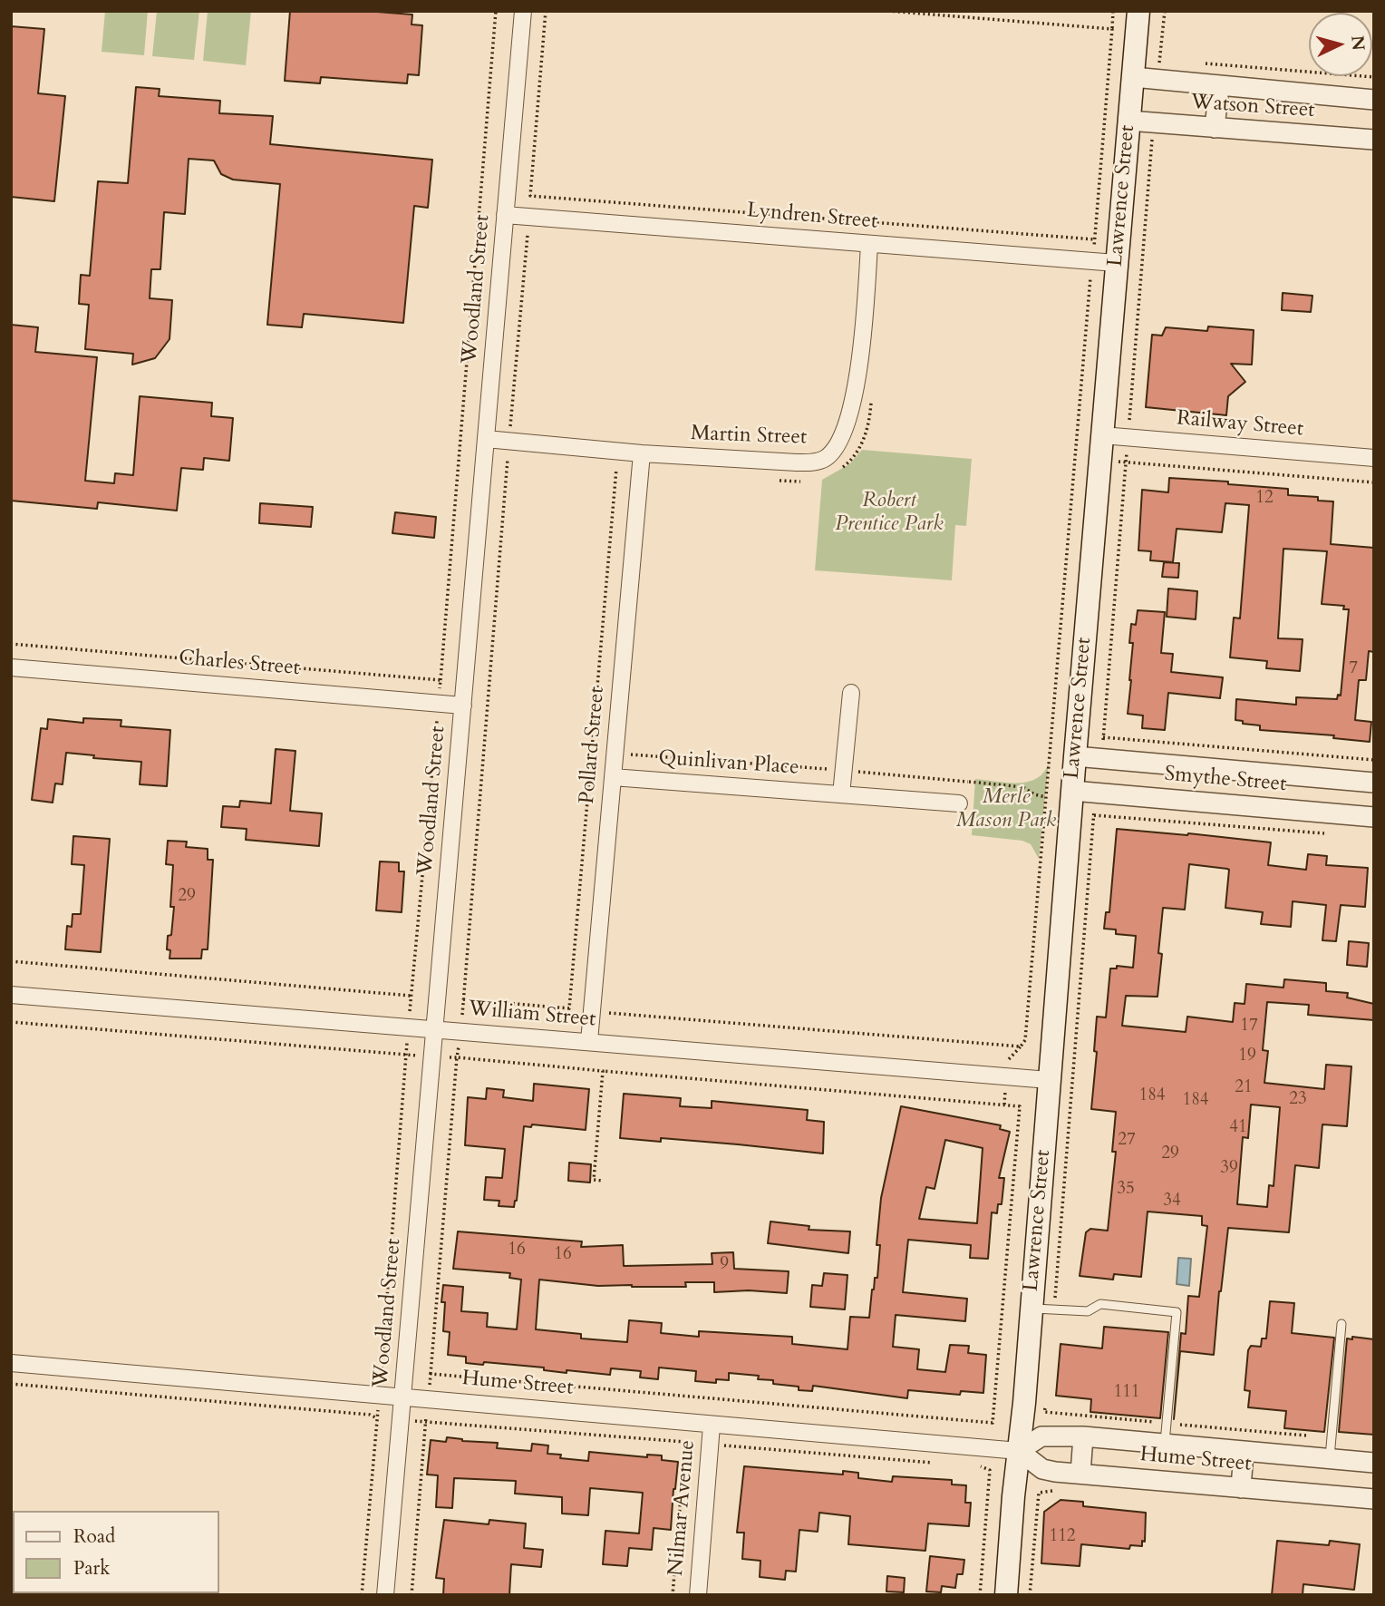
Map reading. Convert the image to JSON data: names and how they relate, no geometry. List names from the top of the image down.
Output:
{
  "streets": {
    "main road": ["Lawrence Street"],
    "street": [
      "Watson Street",
      "Lyndren Street",
      "Woodland Street",
      "Railway Street",
      "Martin Street",
      "Charles Street",
      "Pollard Street",
      "Quinlivan Place",
      "Smythe Street",
      "William Street",
      "Hume Street",
      "Nilmar Avenue"
    ]
  },
  "crossings": [
    ["Watson Street", "Lawrence Street"],
    ["Lawrence Street", "Lyndren Street"],
    ["Lawrence Street", "Railway Street"],
    ["Lawrence Street", "Smythe Street"],
    ["Lawrence Street", "William Street"],
    ["Lawrence Street", "Hume Street"],
    ["Lyndren Street", "Woodland Street"],
    ["Lyndren Street", "Martin Street"],
    ["Woodland Street", "Martin Street"],
    ["Woodland Street", "Charles Street"],
    ["Woodland Street", "William Street"],
    ["Woodland Street", "Hume Street"],
    ["Martin Street", "Pollard Street"],
    ["Pollard Street", "Quinlivan Place"],
    ["Pollard Street", "William Street"],
    ["Hume Street", "Nilmar Avenue"]
  ],
  "parks": ["Robert Prentice Park", "Merle Mason Park"],
  "house_numbers": [
    "12",
    "7",
    "29",
    "17",
    "19",
    "21",
    "184",
    "23",
    "184",
    "41",
    "27",
    "29",
    "39",
    "35",
    "34",
    "16",
    "16",
    "9",
    "111",
    "112"
  ],
  "legend": ["Road", "Park"],
  "north": "right"
}
